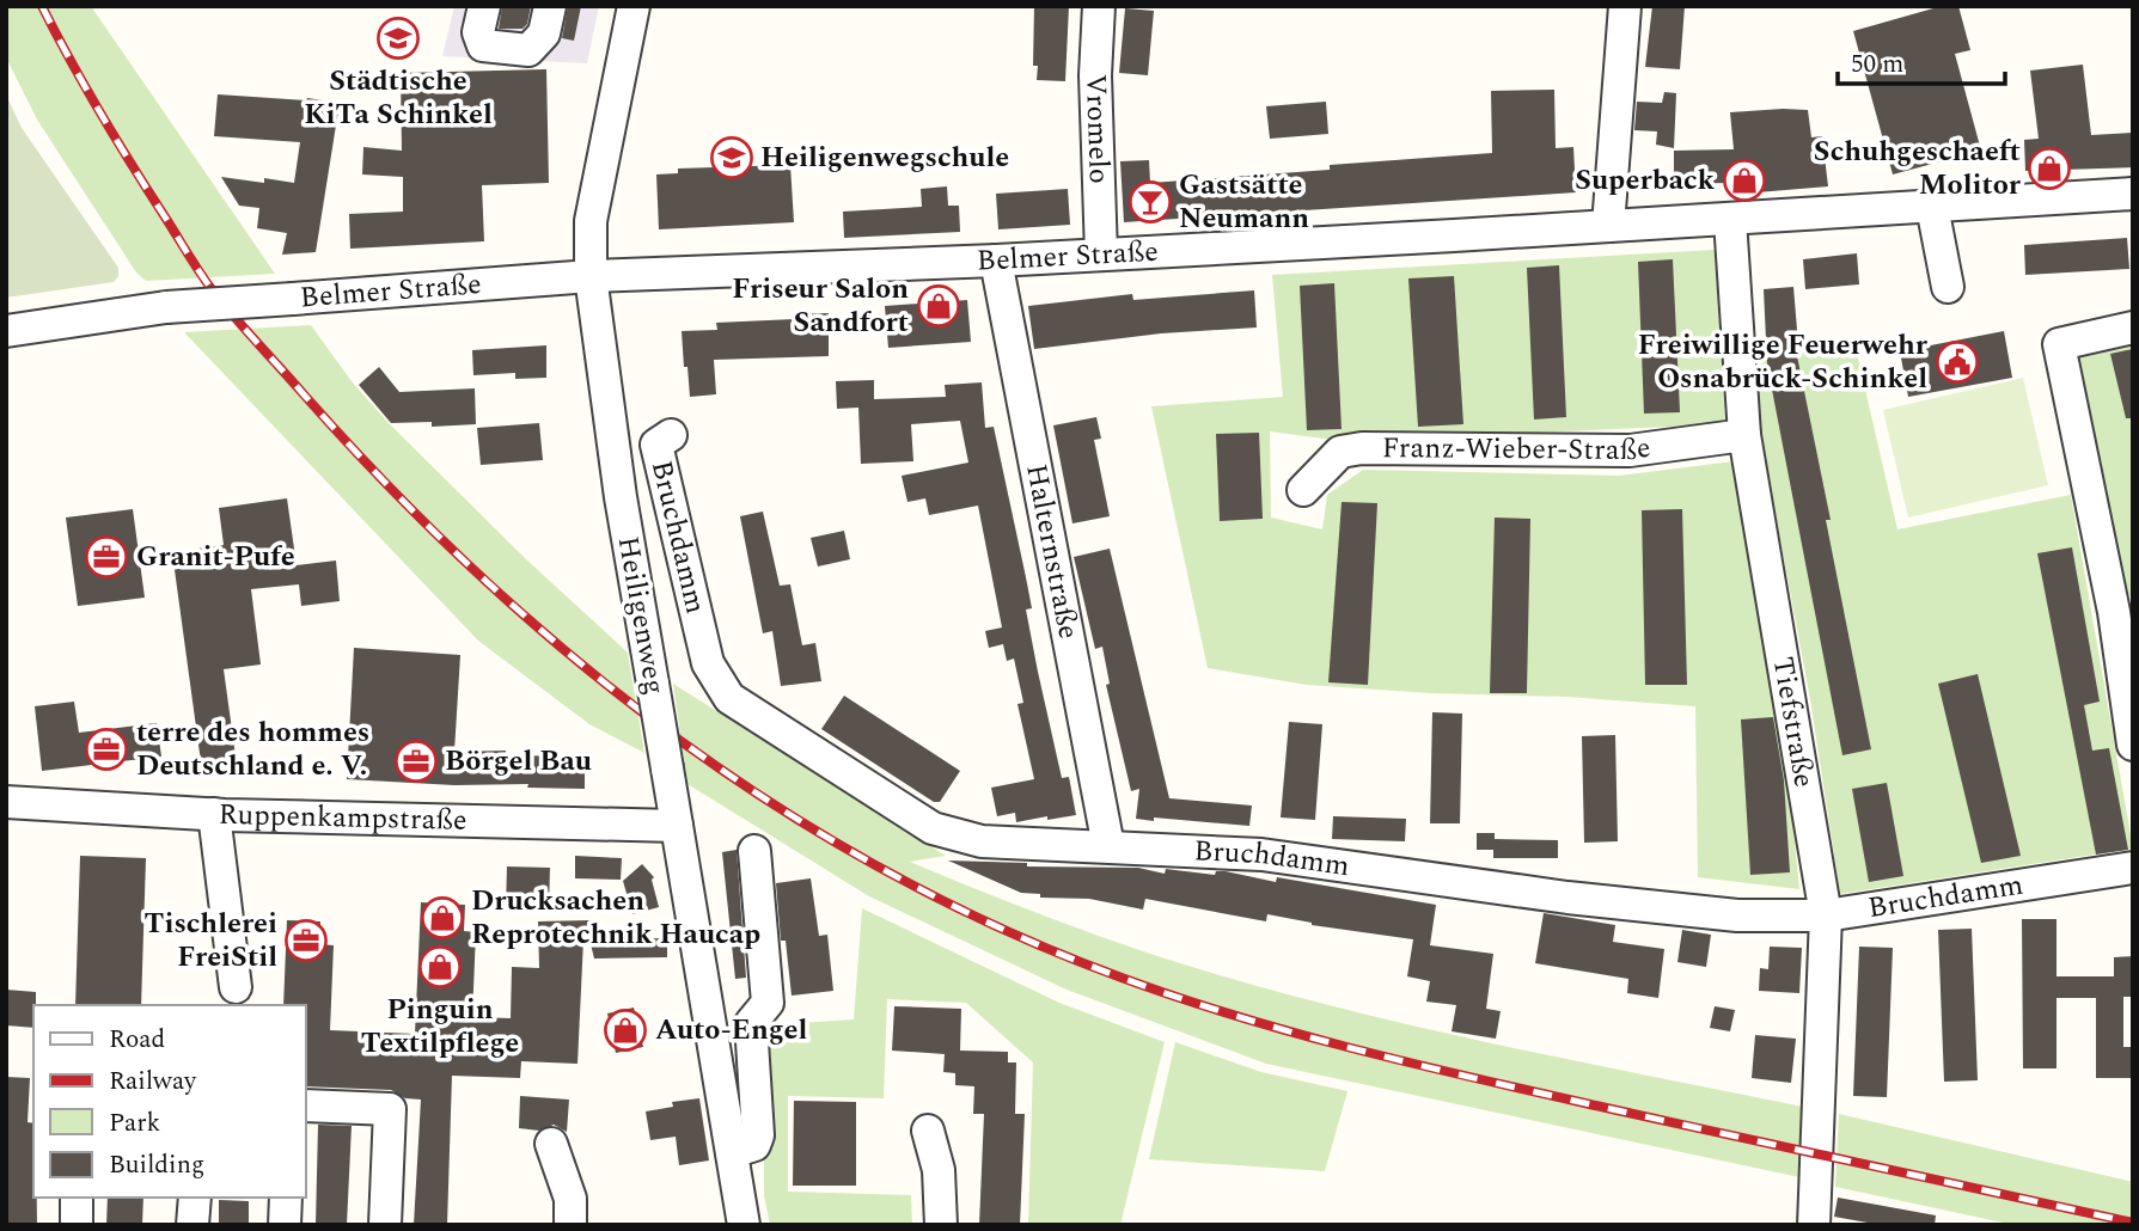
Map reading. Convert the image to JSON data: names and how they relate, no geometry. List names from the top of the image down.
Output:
{
  "streets": {
    "street": [
      "Vromelo",
      "Belmer Straße",
      "Franz-Wieber-Straße",
      "Bruchdamm",
      "Halternstraße",
      "Heiligenweg",
      "Tiefstraße",
      "Ruppenkampstraße"
    ]
  },
  "crossings": [
    ["Vromelo", "Belmer Straße"],
    ["Belmer Straße", "Halternstraße"],
    ["Belmer Straße", "Heiligenweg"],
    ["Belmer Straße", "Tiefstraße"],
    ["Franz-Wieber-Straße", "Tiefstraße"],
    ["Bruchdamm", "Halternstraße"],
    ["Bruchdamm", "Tiefstraße"],
    ["Heiligenweg", "Ruppenkampstraße"]
  ],
  "places": {
    "school or university": ["Städtische KiTa Schinkel", "Heiligenwegschule"],
    "shop": [
      "Schuhgeschaeft Molitor",
      "Superback",
      "Friseur Salon Sandfort",
      "Drucksachen Reprotechnik Haucap",
      "Pinguin Textilpflege",
      "Auto-Engel"
    ],
    "bar": ["Gastsätte Neumann"],
    "public building": ["Freiwillige Feuerwehr Osnabrück-Schinkel"],
    "office": [
      "Granit-Pufe",
      "terre des hommes Deutschland e. V.",
      "Börgel Bau",
      "Tischlerei FreiStil"
    ]
  },
  "legend": [
    "Road",
    "Railway",
    "Park",
    "Building"
  ],
  "scale_bar": "50 m"
}
